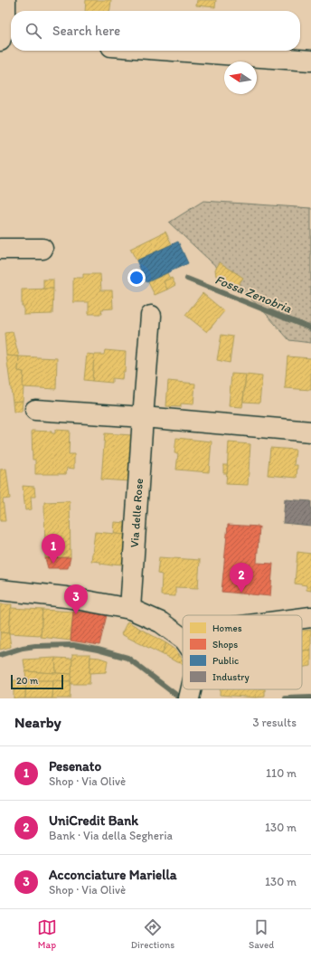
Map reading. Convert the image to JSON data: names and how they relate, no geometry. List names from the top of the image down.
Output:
{
  "streets": {
    "street": ["Via delle Rose"]
  },
  "water": ["Fossa Zenobria"],
  "legend": [
    "Homes",
    "Shops",
    "Public",
    "Industry"
  ],
  "scale_bar": "20 m",
  "north": "left",
  "page": {
    "search": "Search here",
    "pins": ["1", "2", "3"],
    "scale": "20 m",
    "heading": ["Nearby", "3 results"],
    "list": [
      {
        "mark": "1",
        "name": "Pesenato",
        "note": "Shop · Via Olivè",
        "value": "110 m"
      },
      {
        "mark": "2",
        "name": "UniCredit Bank",
        "note": "Bank · Via della Segheria",
        "value": "130 m"
      },
      {
        "mark": "3",
        "name": "Acconciature Mariella",
        "note": "Shop · Via Olivè",
        "value": "130 m"
      }
    ],
    "nav": ["Map", "Directions", "Saved"]
  }
}
